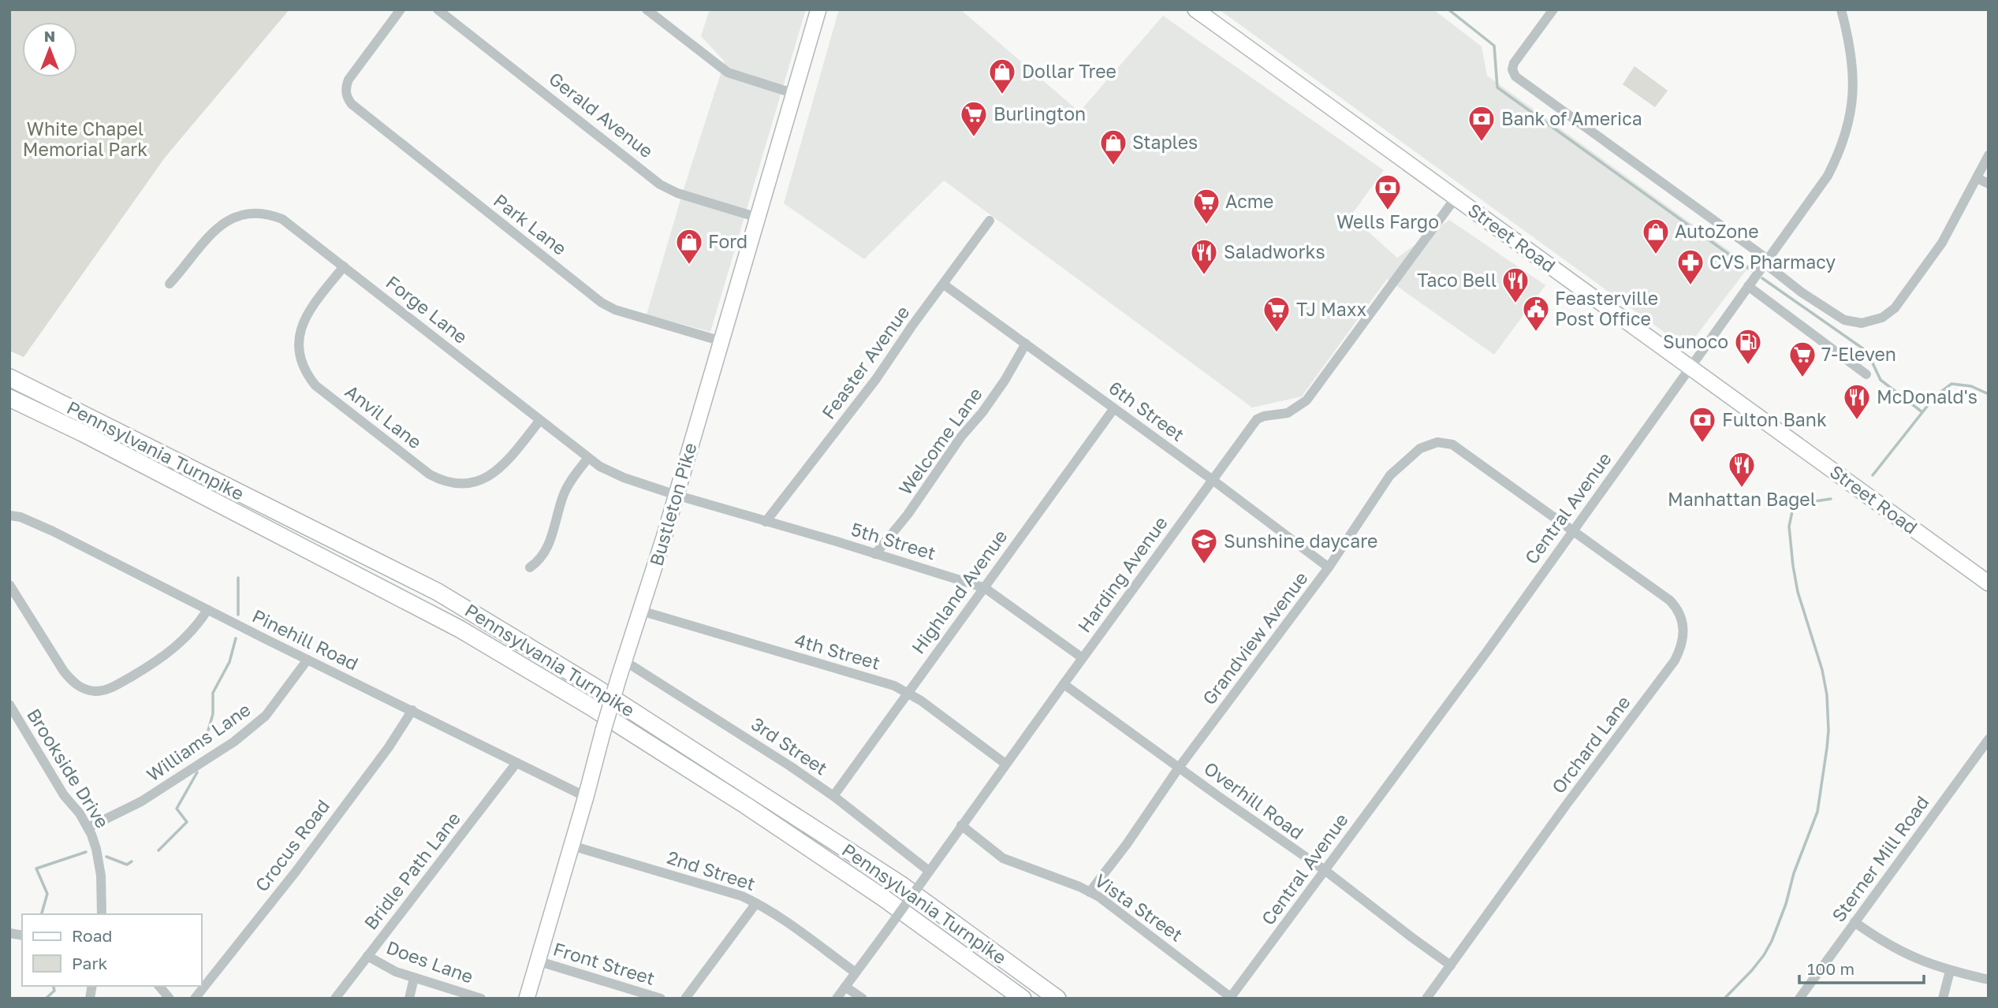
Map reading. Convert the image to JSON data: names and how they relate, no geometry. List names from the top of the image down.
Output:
{
  "streets": {
    "highway": ["Pennsylvania Turnpike"],
    "main road": ["Street Road", "Bustleton Pike"],
    "street": [
      "Gerald Avenue",
      "Park Lane",
      "Forge Lane",
      "Feaster Avenue",
      "6th Street",
      "Anvil Lane",
      "Welcome Lane",
      "Central Avenue",
      "5th Street",
      "Harding Avenue",
      "Highland Avenue",
      "Grandview Avenue",
      "Pinehill Road",
      "4th Street",
      "Williams Lane",
      "Orchard Lane",
      "3rd Street",
      "Brookside Drive",
      "Overhill Road",
      "Crocus Road",
      "Sterner Mill Road",
      "Bridle Path Lane",
      "2nd Street",
      "Vista Street",
      "Does Lane",
      "Front Street"
    ]
  },
  "crossings": [
    ["Gerald Avenue", "Bustleton Pike"],
    ["Park Lane", "Bustleton Pike"],
    ["Street Road", "Central Avenue"],
    ["Street Road", "Harding Avenue"],
    ["Forge Lane", "Anvil Lane"],
    ["Forge Lane", "Bustleton Pike"],
    ["Forge Lane", "5th Street"],
    ["Feaster Avenue", "6th Street"],
    ["Feaster Avenue", "5th Street"],
    ["6th Street", "Welcome Lane"],
    ["6th Street", "Harding Avenue"],
    ["6th Street", "Highland Avenue"],
    ["6th Street", "Grandview Avenue"],
    ["Welcome Lane", "5th Street"],
    ["Bustleton Pike", "5th Street"],
    ["Bustleton Pike", "Pinehill Road"],
    ["Bustleton Pike", "4th Street"],
    ["Bustleton Pike", "3rd Street"],
    ["Bustleton Pike", "2nd Street"],
    ["Bustleton Pike", "Front Street"],
    ["Central Avenue", "Grandview Avenue"],
    ["Central Avenue", "Orchard Lane"],
    ["Central Avenue", "Overhill Road"],
    ["Central Avenue", "Vista Street"],
    ["5th Street", "Harding Avenue"],
    ["5th Street", "Highland Avenue"],
    ["Harding Avenue", "4th Street"],
    ["Harding Avenue", "3rd Street"],
    ["Harding Avenue", "Overhill Road"],
    ["Harding Avenue", "2nd Street"],
    ["Harding Avenue", "Vista Street"],
    ["Highland Avenue", "4th Street"],
    ["Highland Avenue", "3rd Street"],
    ["Grandview Avenue", "Orchard Lane"],
    ["Grandview Avenue", "Overhill Road"],
    ["Grandview Avenue", "Vista Street"],
    ["Pinehill Road", "Williams Lane"],
    ["Pinehill Road", "Crocus Road"],
    ["Pinehill Road", "Bridle Path Lane"],
    ["Williams Lane", "Brookside Drive"],
    ["Orchard Lane", "Overhill Road"],
    ["Bridle Path Lane", "Does Lane"]
  ],
  "parks": ["White Chapel Memorial Park"],
  "places": {
    "shop": [
      "Dollar Tree",
      "Staples",
      "AutoZone",
      "Ford"
    ],
    "supermarket": [
      "Burlington",
      "Acme",
      "TJ Maxx",
      "7-Eleven"
    ],
    "bank": ["Bank of America", "Wells Fargo", "Fulton Bank"],
    "restaurant": [
      "Saladworks",
      "Taco Bell",
      "McDonald's",
      "Manhattan Bagel"
    ],
    "pharmacy": ["CVS Pharmacy"],
    "public building": ["Feasterville Post Office"],
    "fuel station": ["Sunoco"],
    "school or university": ["Sunshine daycare"]
  },
  "legend": ["Road", "Park"],
  "scale_bar": "100 m",
  "north": "top"
}
